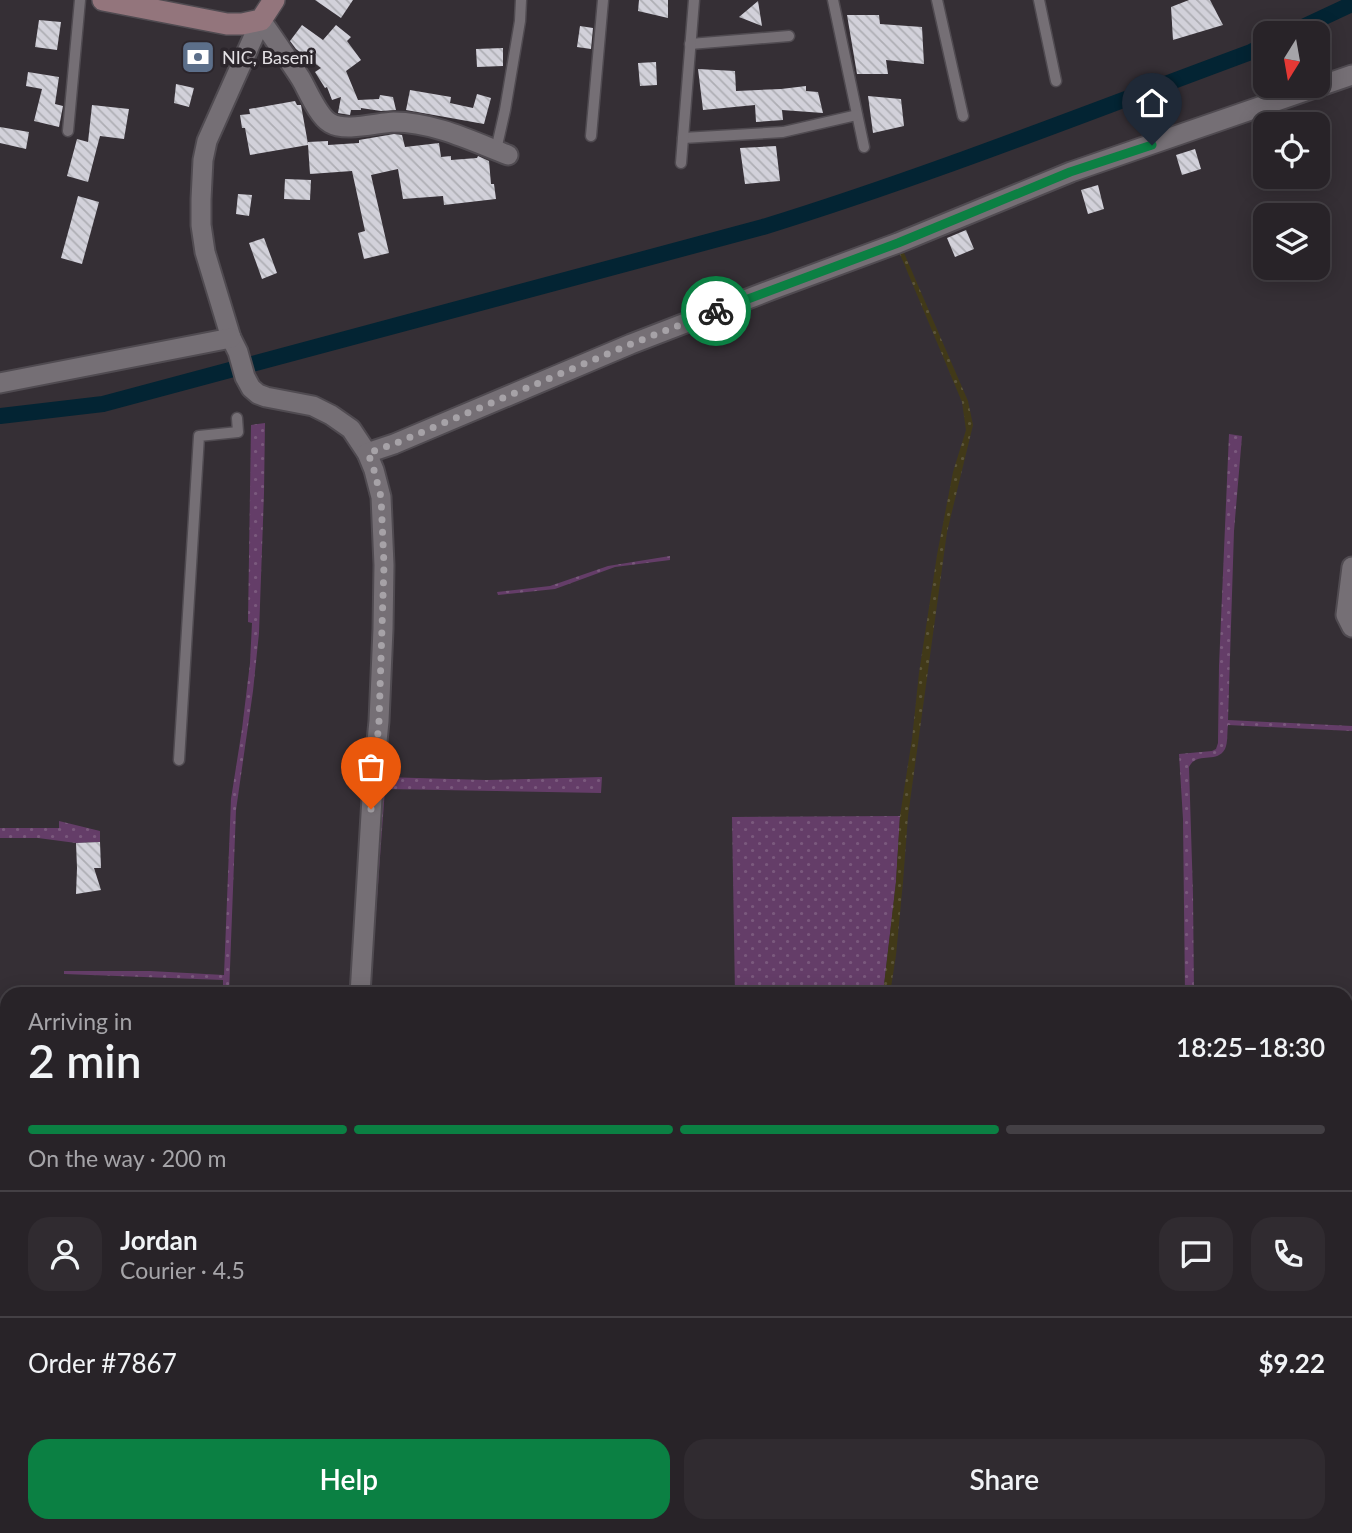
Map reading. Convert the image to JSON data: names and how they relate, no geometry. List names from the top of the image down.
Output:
{
  "places": {
    "bank": ["NIC, Baseni"]
  },
  "north": "bottom",
  "page": {
    "heading": ["2 min", "Arriving in", "18:25–18:30"],
    "panel": [
      "Jordan",
      "Courier · 4.5",
      "Order #7867",
      "$9.22"
    ],
    "bar": "On the way · 200 m",
    "buttons": ["Help", "Share"]
  }
}
